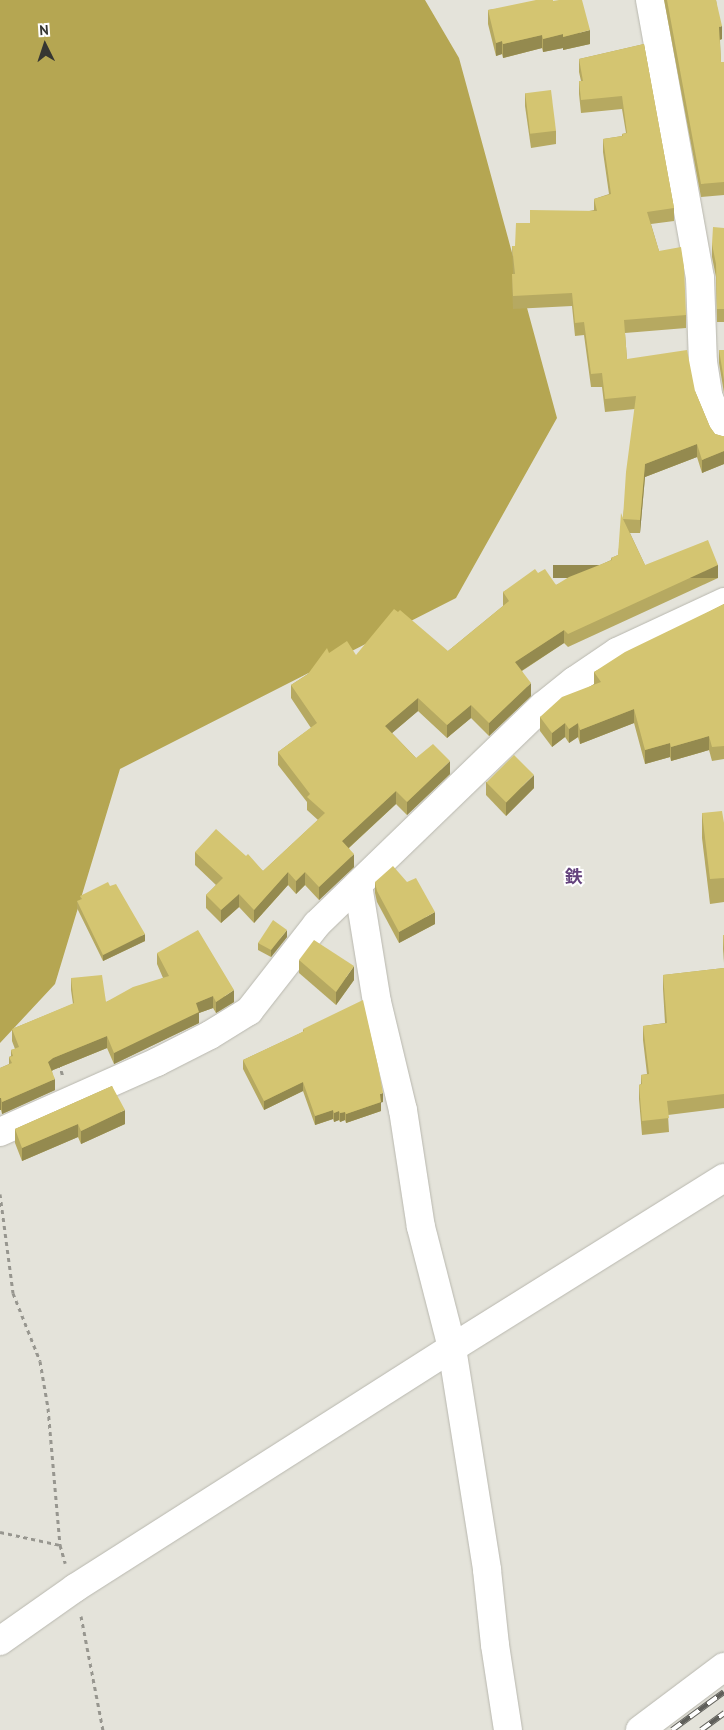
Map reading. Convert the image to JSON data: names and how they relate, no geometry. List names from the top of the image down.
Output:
{
  "districts": ["鉄"],
  "north": "top"
}
